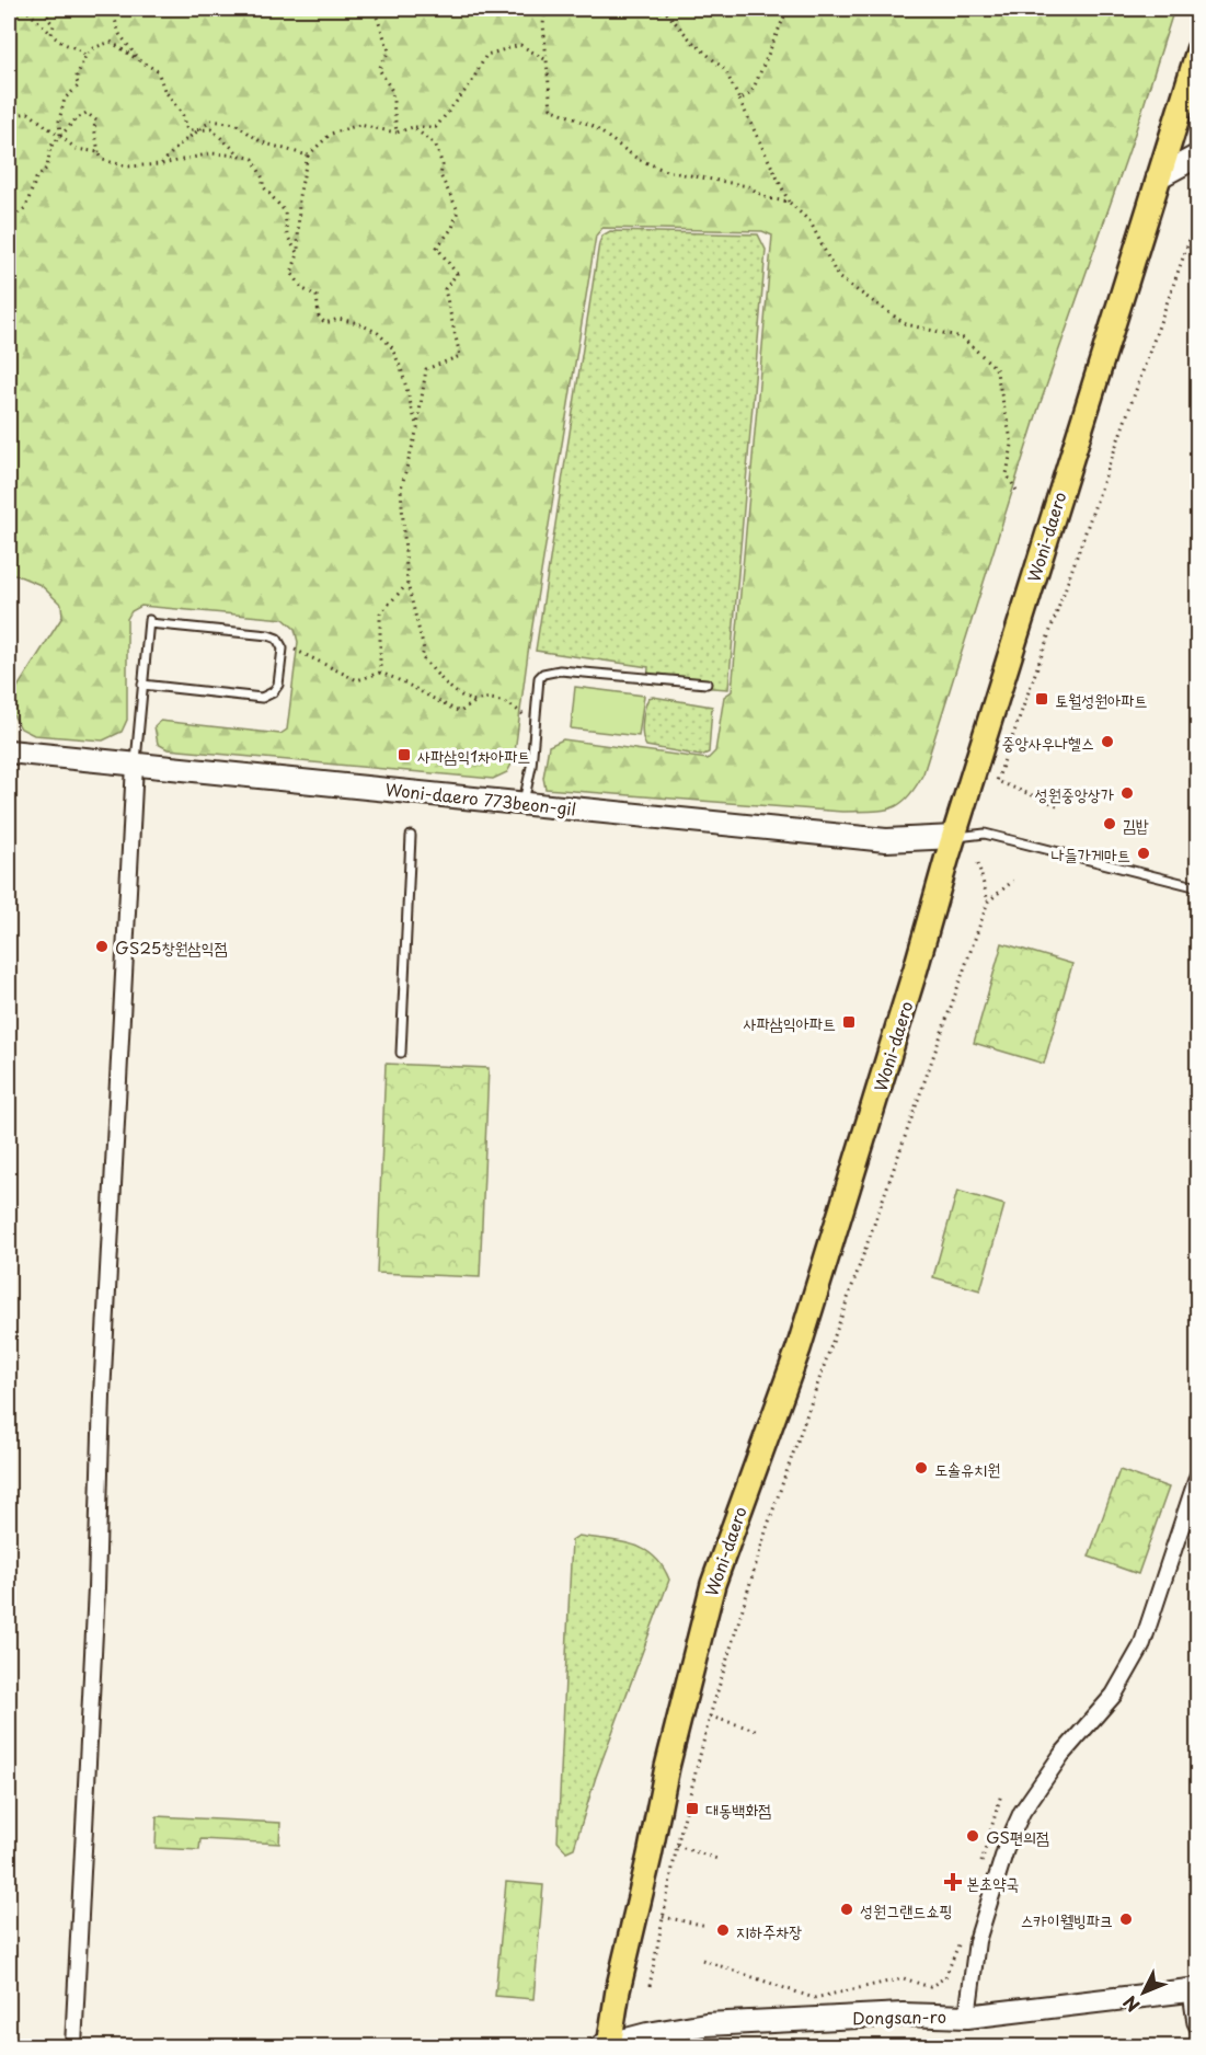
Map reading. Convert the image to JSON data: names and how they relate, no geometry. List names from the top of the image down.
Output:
{
  "streets": {
    "main road": ["Woni-daero"],
    "street": ["Woni-daero 773beon-gil", "Dongsan-ro"]
  },
  "crossings": [
    ["Woni-daero", "Woni-daero 773beon-gil"],
    ["Woni-daero", "Dongsan-ro"]
  ],
  "places": {
    "transit": [
      "토월성원아파트",
      "사파삼익1차아파트",
      "사파삼익아파트",
      "대동백화점"
    ],
    "other": [
      "중앙사우나헬스",
      "성원중앙상가",
      "김밥",
      "나들가게마트",
      "GS25창원삼익점",
      "도솔유치원",
      "GS편의점",
      "성원그랜드쇼핑",
      "스카이웰빙파크",
      "지하주차장"
    ],
    "health": ["본초약국"]
  },
  "north": "bottom left"
}
